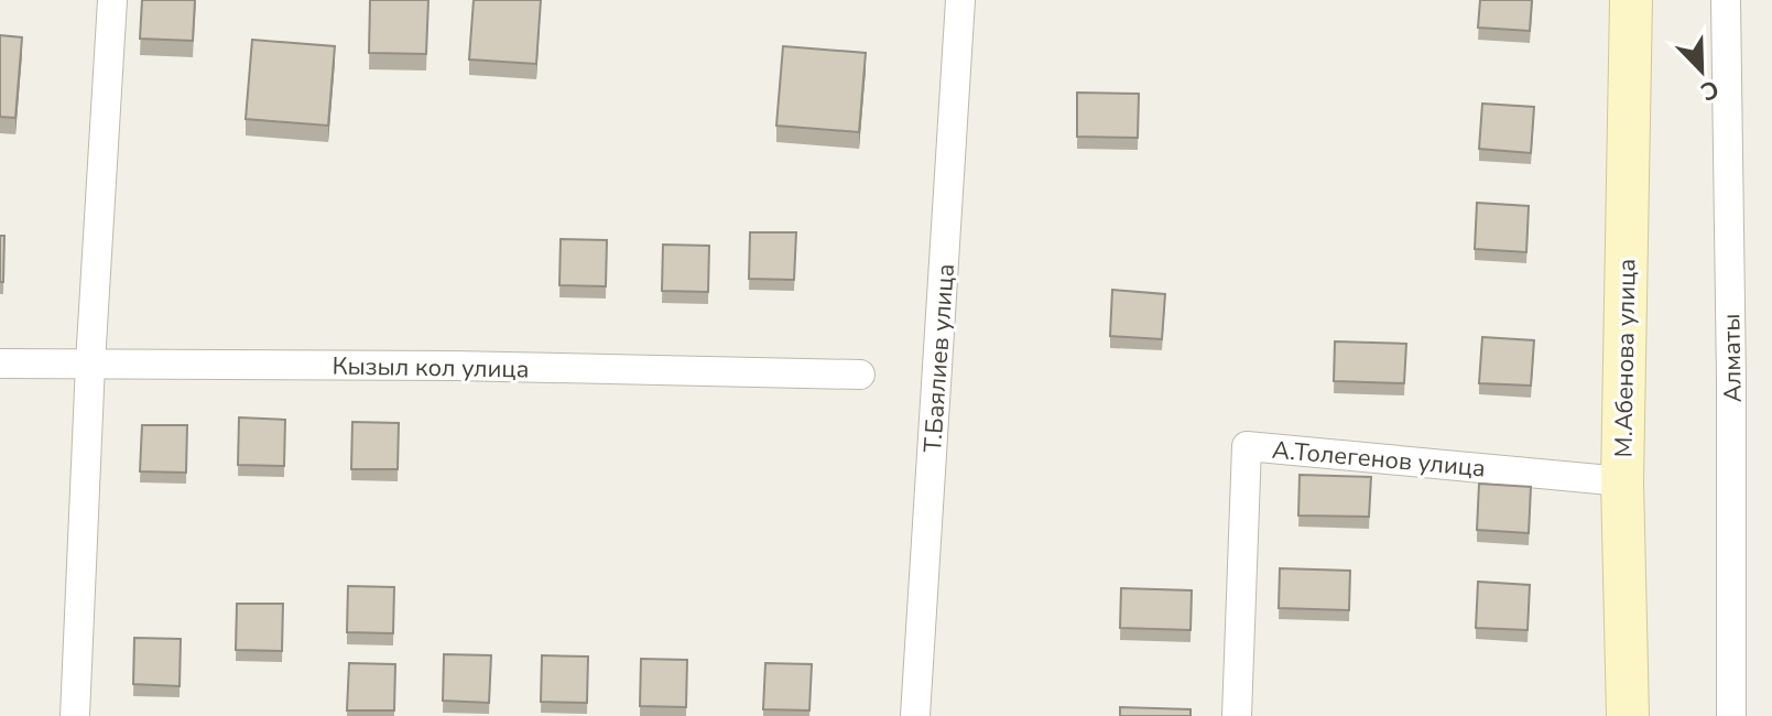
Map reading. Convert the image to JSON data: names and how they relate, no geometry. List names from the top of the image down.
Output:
{
  "streets": {
    "main road": ["М.Абенова улица"],
    "street": [
      "Т.Баялиев улица",
      "Алматы",
      "Кызыл кол улица",
      "А.Толегенов улица"
    ]
  },
  "crossings": [
    ["М.Абенова улица", "А.Толегенов улица"]
  ],
  "north": "bottom right"
}
